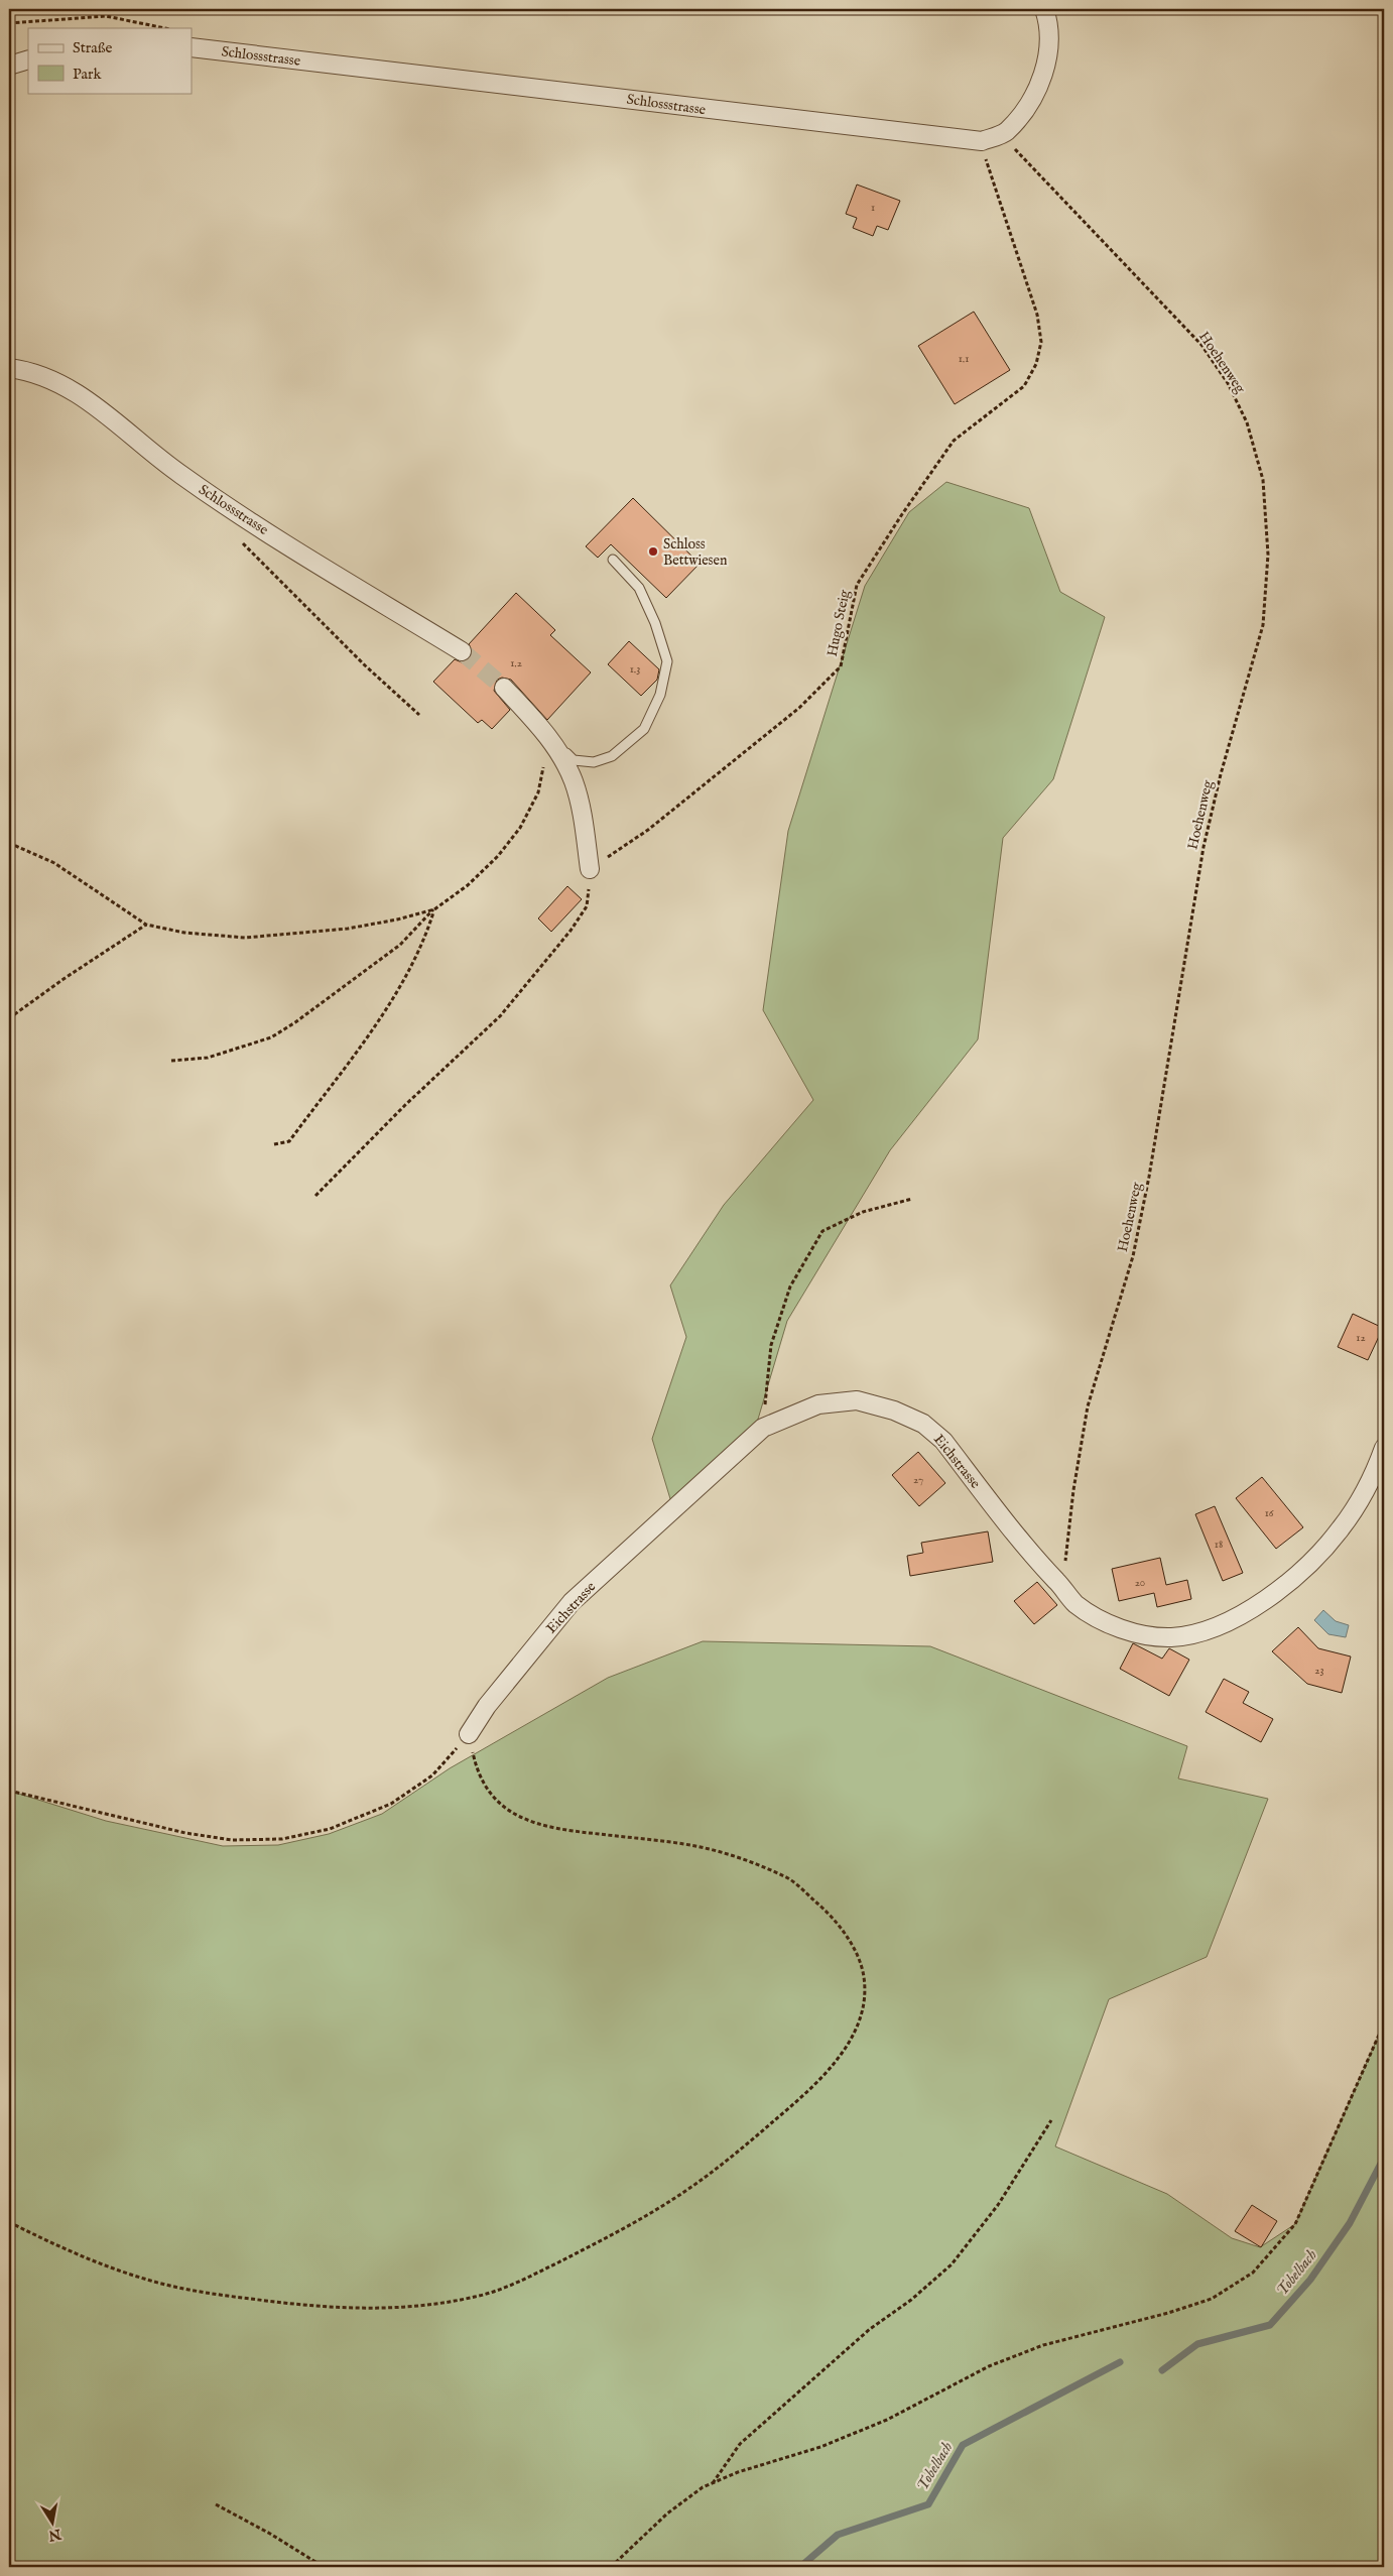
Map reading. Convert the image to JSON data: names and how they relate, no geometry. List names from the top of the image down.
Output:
{
  "streets": {
    "street": ["Schlossstrasse", "Eichstrasse"],
    "path": ["Hoehenweg", "Hugo Steig"]
  },
  "crossings": [
    ["Schlossstrasse", "Hoehenweg"],
    ["Schlossstrasse", "Hugo Steig"],
    ["Hoehenweg", "Eichstrasse"]
  ],
  "water": ["Tobelbach"],
  "places": ["Schloss Bettwiesen"],
  "house_numbers": [
    "1",
    "1.1",
    "1.2",
    "1.3",
    "12",
    "27",
    "16",
    "18",
    "20",
    "23"
  ],
  "legend": ["Straße", "Park"],
  "north": "bottom"
}
